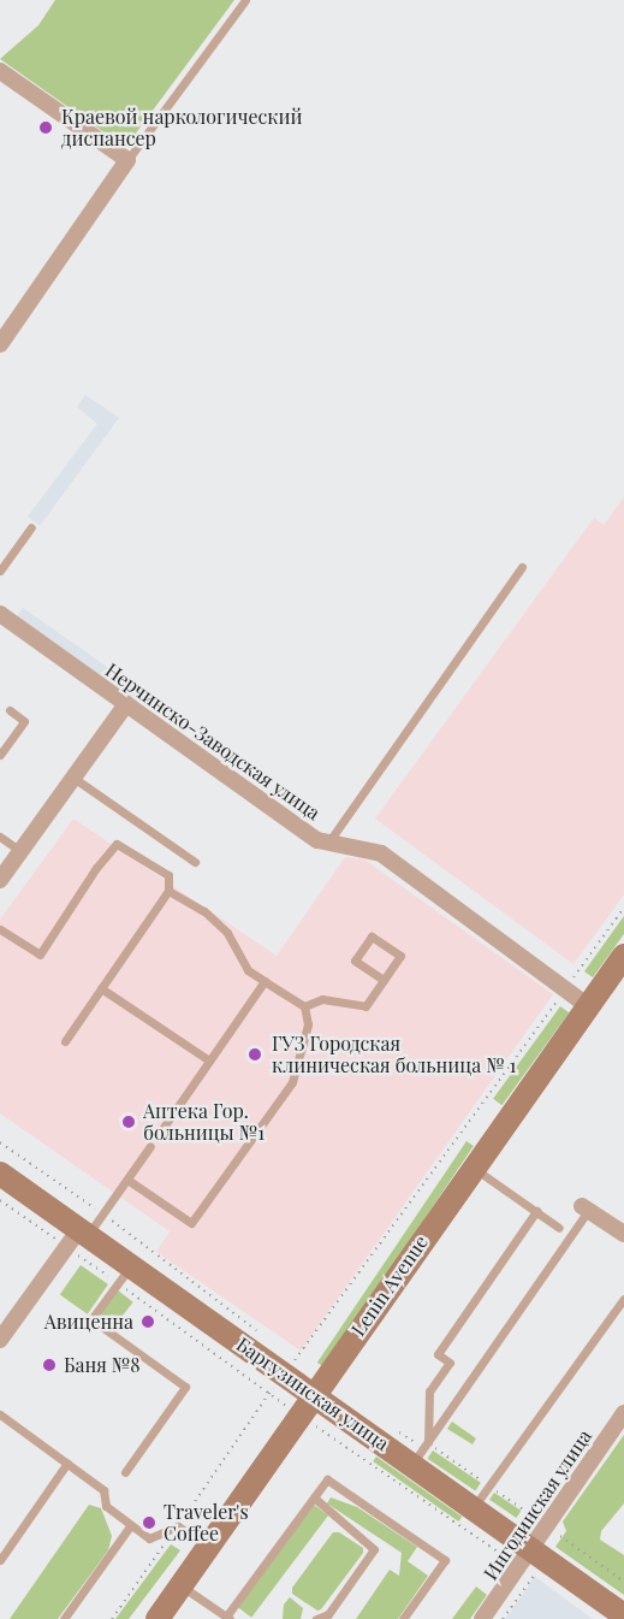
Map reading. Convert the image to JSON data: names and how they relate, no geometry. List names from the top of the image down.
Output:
{
  "streets": {
    "main road": ["Lenin Avenue", "Баргузинская улица"],
    "street": ["Нерчинско-Заводская улица", "Ингодинская улица"]
  },
  "crossings": [
    ["Нерчинско-Заводская улица", "Lenin Avenue"],
    ["Lenin Avenue", "Баргузинская улица"],
    ["Баргузинская улица", "Ингодинская улица"]
  ],
  "places": [
    "Краевой наркологический диспансер",
    "ГУЗ Городская клиническая больница № 1",
    "Аптека Гор. больницы №1",
    "Авиценна",
    "Баня №8",
    "Traveler's Coffee"
  ]
}
